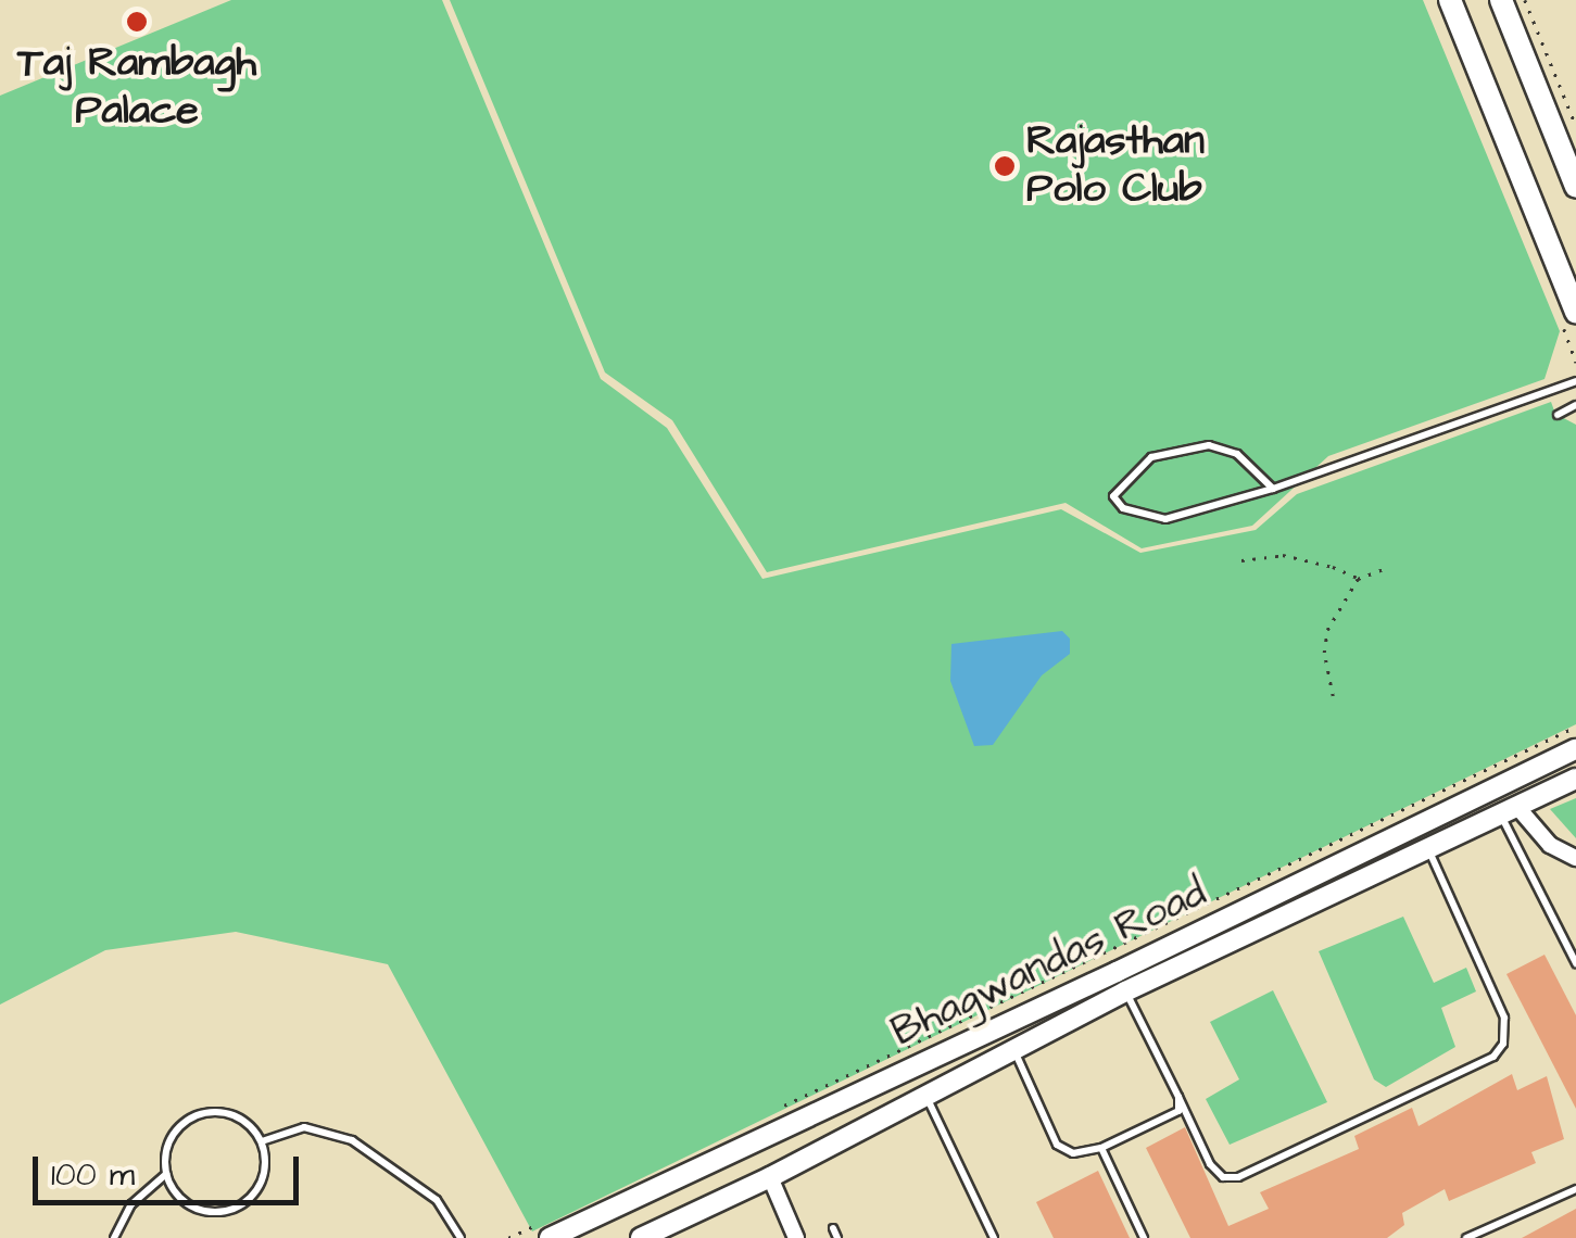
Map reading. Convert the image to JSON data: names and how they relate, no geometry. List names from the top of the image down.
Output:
{
  "streets": {
    "street": ["Bhagwandas Road"]
  },
  "places": ["Taj Rambagh Palace", "Rajasthan Polo Club"],
  "scale_bar": "100 m"
}
